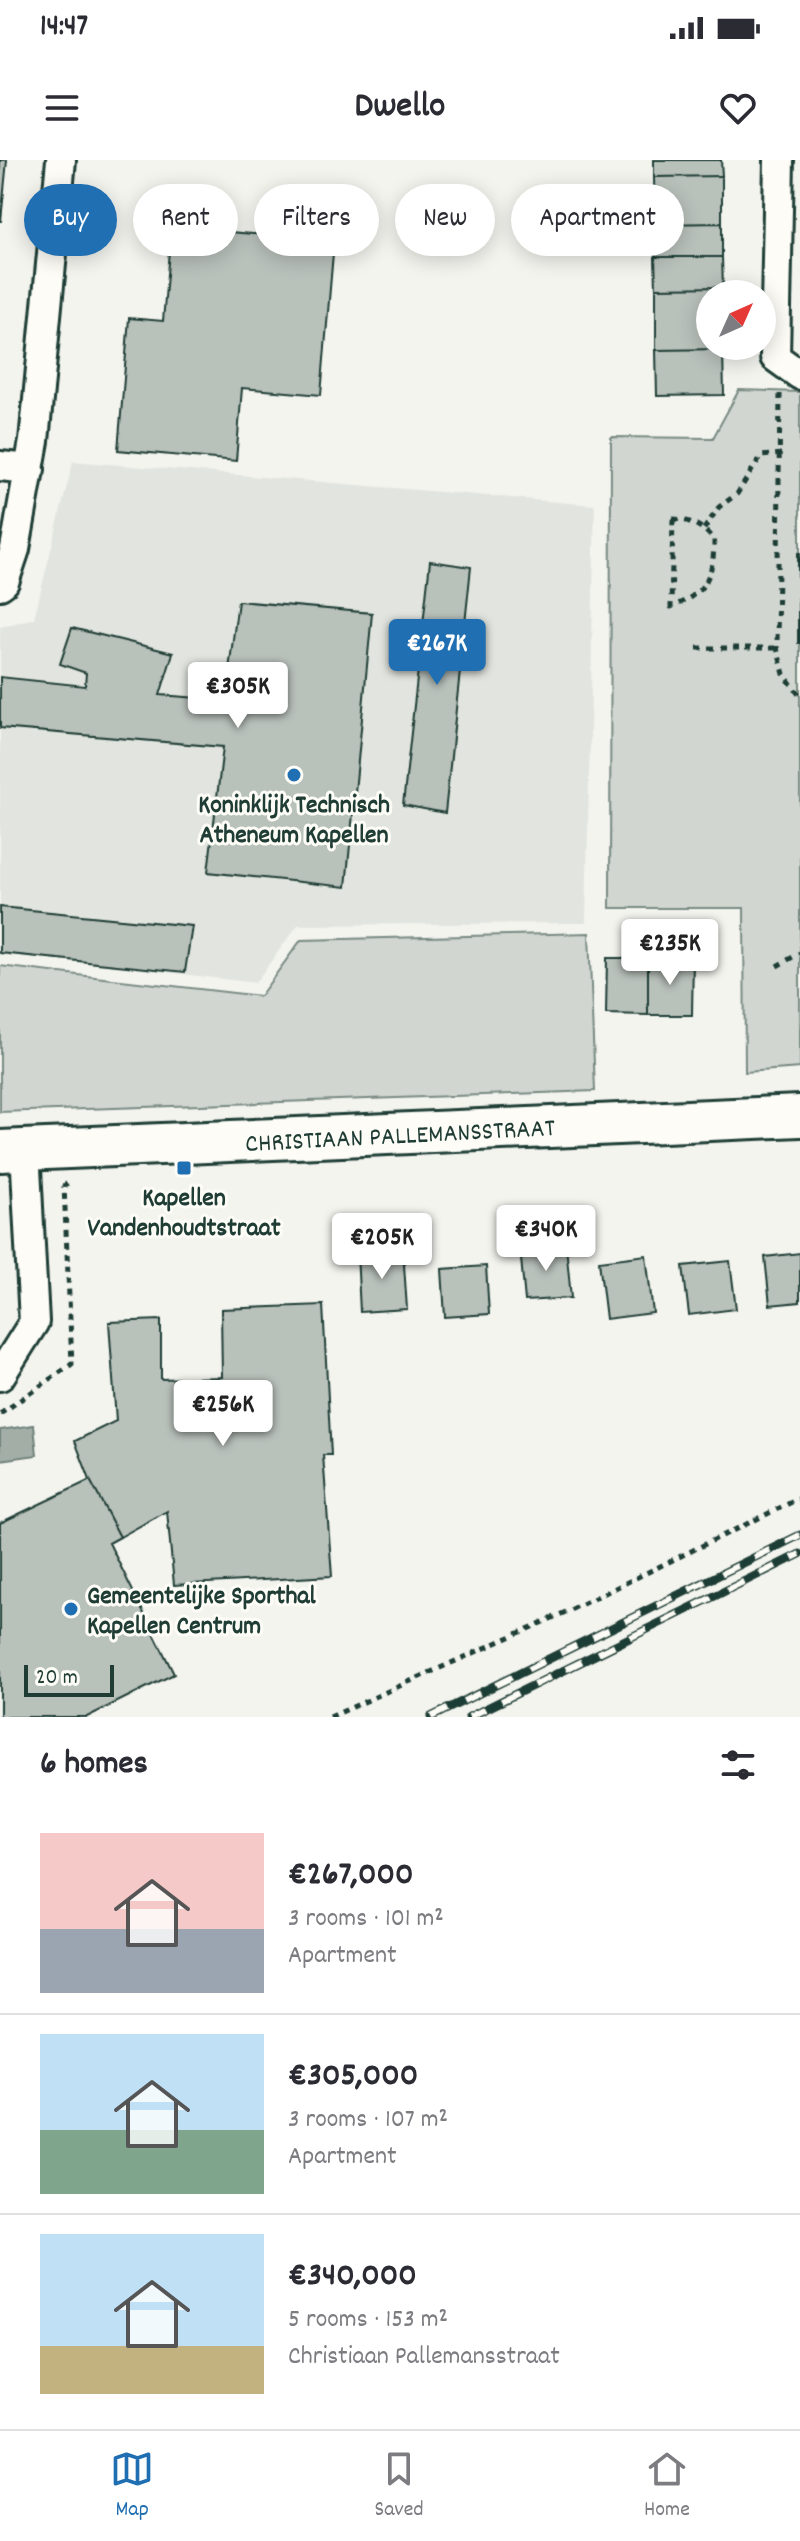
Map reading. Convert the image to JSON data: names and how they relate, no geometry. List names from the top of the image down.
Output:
{
  "streets": {
    "street": ["CHRISTIAAN PALLEMANSSTRAAT"]
  },
  "places": {
    "other": ["Koninklijk Technisch Atheneum Kapellen", "Gemeentelijke Sporthal Kapellen Centrum"],
    "transit": ["Kapellen Vandenhoudtstraat"]
  },
  "scale_bar": "20 m",
  "north": "top right",
  "page": {
    "status": "14:47",
    "header": "Dwello",
    "chip": [
      "Buy",
      "Rent",
      "Filters",
      "New",
      "Apartment"
    ],
    "price": [
      "€267K",
      "€305K",
      "€235K",
      "€340K",
      "€205K",
      "€256K"
    ],
    "scale": "20 m",
    "heading": "6 homes",
    "list": [
      {
        "name": "€267,000",
        "note": "3 rooms · 101 m² · Apartment"
      },
      {
        "name": "€305,000",
        "note": "3 rooms · 107 m² · Apartment"
      },
      {
        "name": "€340,000",
        "note": "5 rooms · 153 m² · Christiaan Pallemansstraat"
      }
    ],
    "tabs": ["Map", "Saved", "Home"]
  }
}
